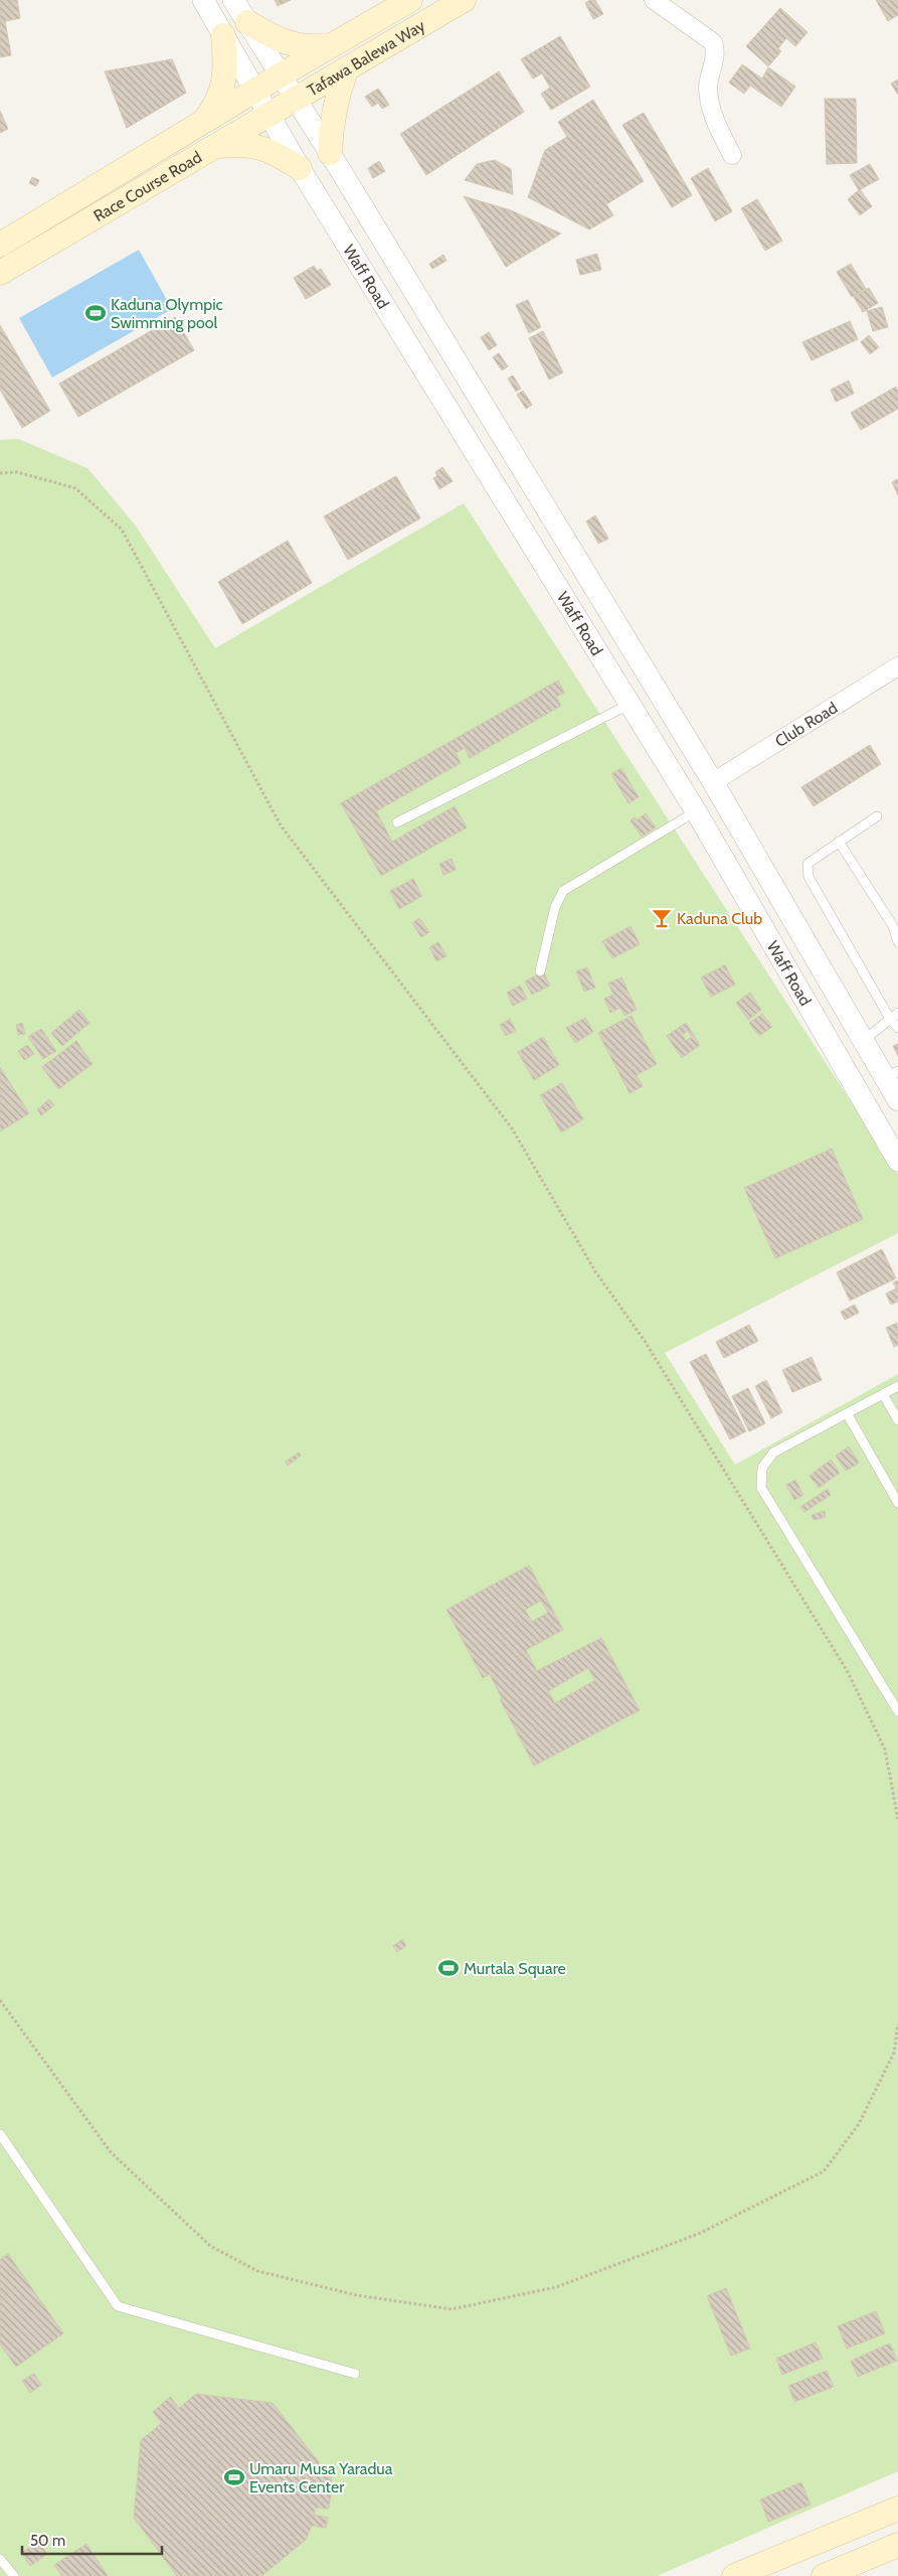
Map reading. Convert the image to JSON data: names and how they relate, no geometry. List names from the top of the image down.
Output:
{
  "streets": {
    "main road": ["Tafawa Balewa Way", "Race Course Road"],
    "street": ["Waff Road", "Club Road"]
  },
  "crossings": [
    ["Tafawa Balewa Way", "Race Course Road"],
    ["Tafawa Balewa Way", "Waff Road"],
    ["Race Course Road", "Waff Road"],
    ["Waff Road", "Club Road"]
  ],
  "places": {
    "sports": ["Kaduna Olympic Swimming pool", "Murtala Square", "Umaru Musa Yaradua Events Center"],
    "bar": ["Kaduna Club"]
  },
  "scale_bar": "50 m"
}
